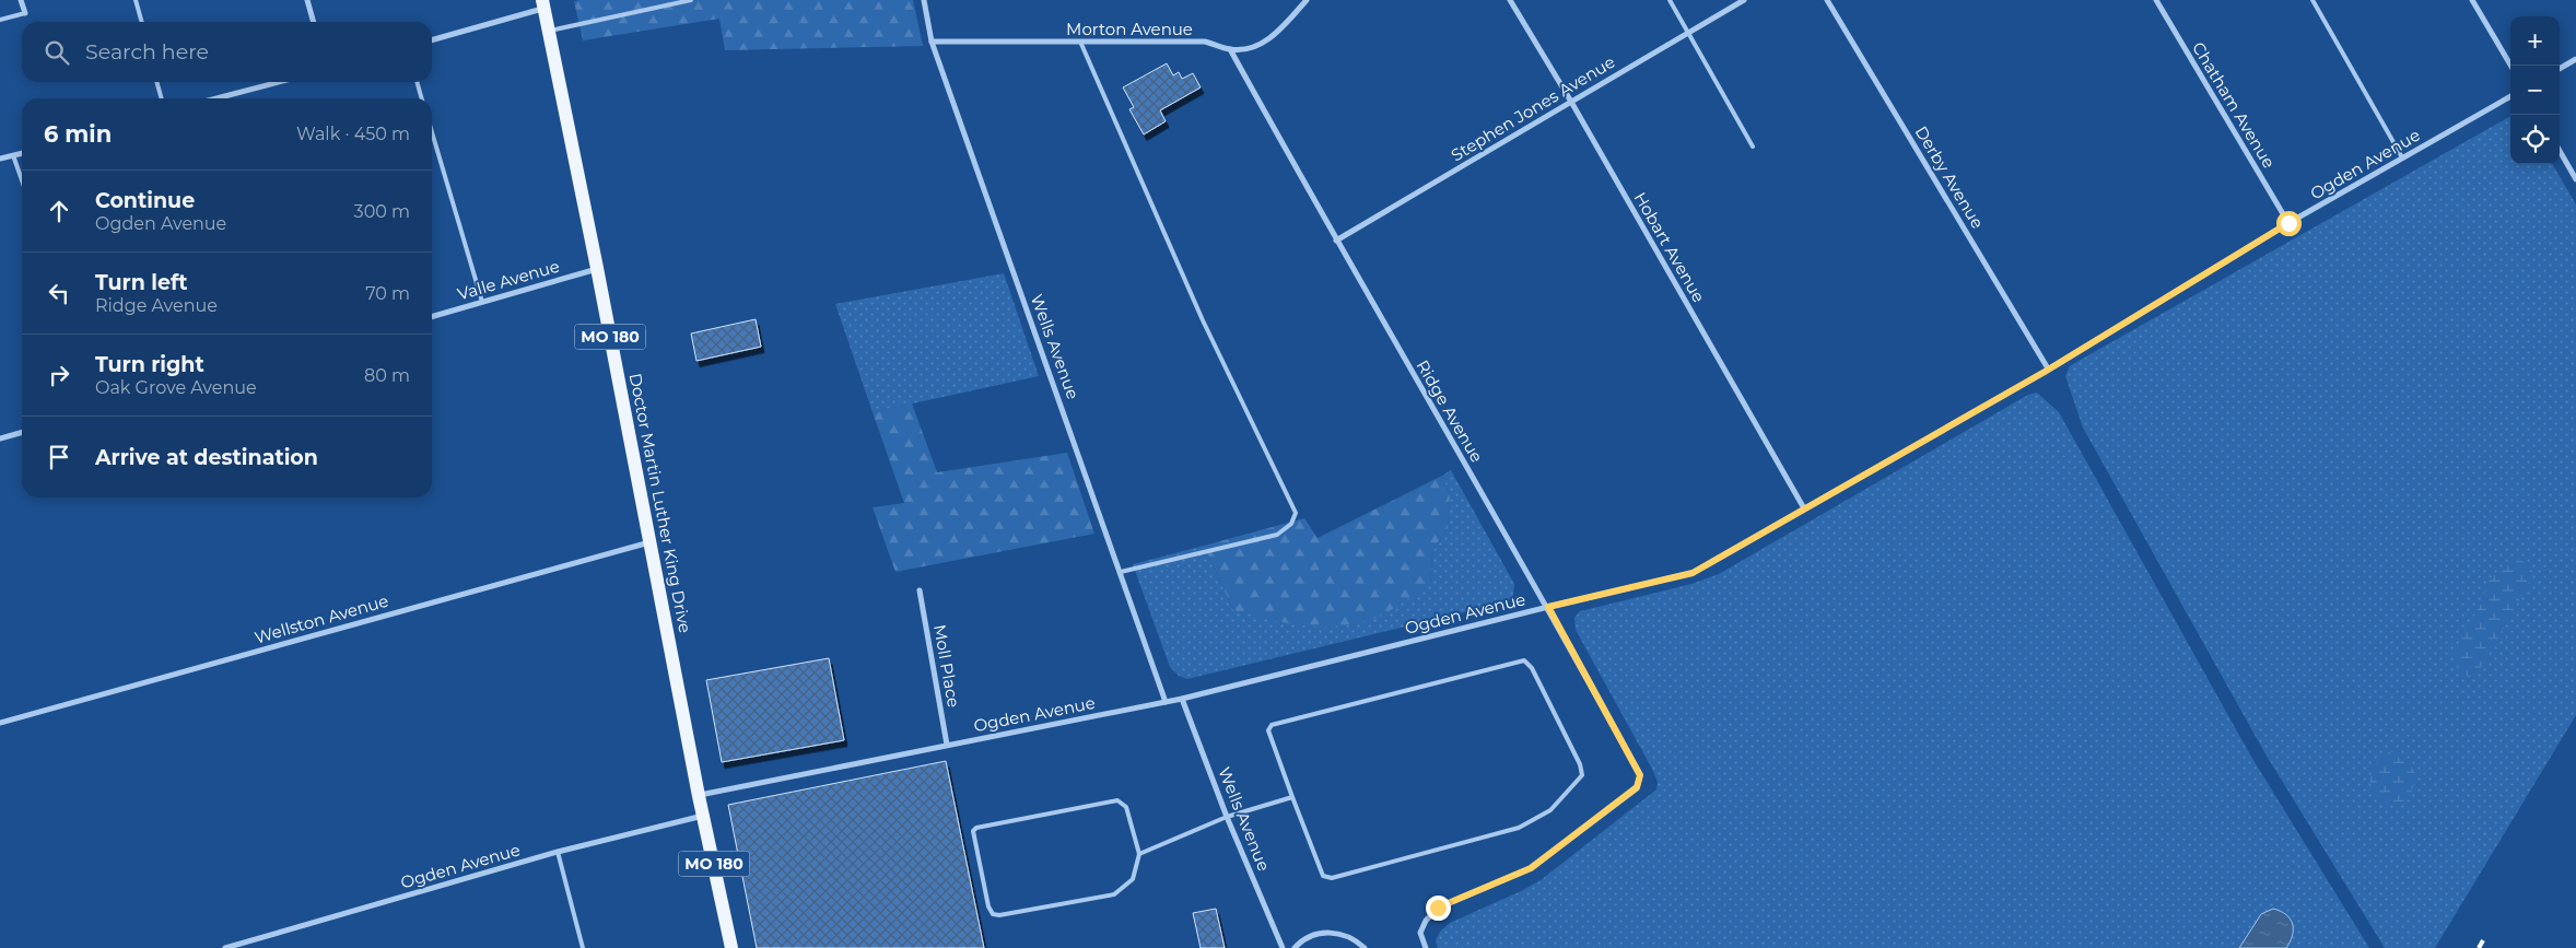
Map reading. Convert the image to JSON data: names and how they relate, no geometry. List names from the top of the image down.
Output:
{
  "streets": {
    "main road": ["MO 180", "Doctor Martin Luther King Drive"],
    "street": [
      "Morton Avenue",
      "Chatham Avenue",
      "Stephen Jones Avenue",
      "Ogden Avenue",
      "Derby Avenue",
      "Hobart Avenue",
      "Valle Avenue",
      "Wells Avenue",
      "Ridge Avenue",
      "Wellston Avenue",
      "Moll Place"
    ]
  },
  "crossings": [
    ["Morton Avenue", "Wells Avenue"],
    ["Morton Avenue", "Ridge Avenue"],
    ["Chatham Avenue", "Ogden Avenue"],
    ["Stephen Jones Avenue", "Hobart Avenue"],
    ["Stephen Jones Avenue", "Ridge Avenue"],
    ["Ogden Avenue", "Derby Avenue"],
    ["Ogden Avenue", "Hobart Avenue"],
    ["Ogden Avenue", "Wells Avenue"],
    ["Ogden Avenue", "Ridge Avenue"],
    ["Ogden Avenue", "Doctor Martin Luther King Drive"],
    ["Ogden Avenue", "Moll Place"],
    ["Valle Avenue", "Doctor Martin Luther King Drive"],
    ["Doctor Martin Luther King Drive", "Wellston Avenue"]
  ],
  "page": {
    "map_buttons": ["+", "−"],
    "search": "Search here",
    "heading": ["6 min", "Walk · 450 m"],
    "list": [
      ["Continue", "Ogden Avenue", "300 m"],
      ["Turn left", "Ridge Avenue", "70 m"],
      ["Turn right", "Oak Grove Avenue", "80 m"],
      "Arrive at destination"
    ]
  }
}
